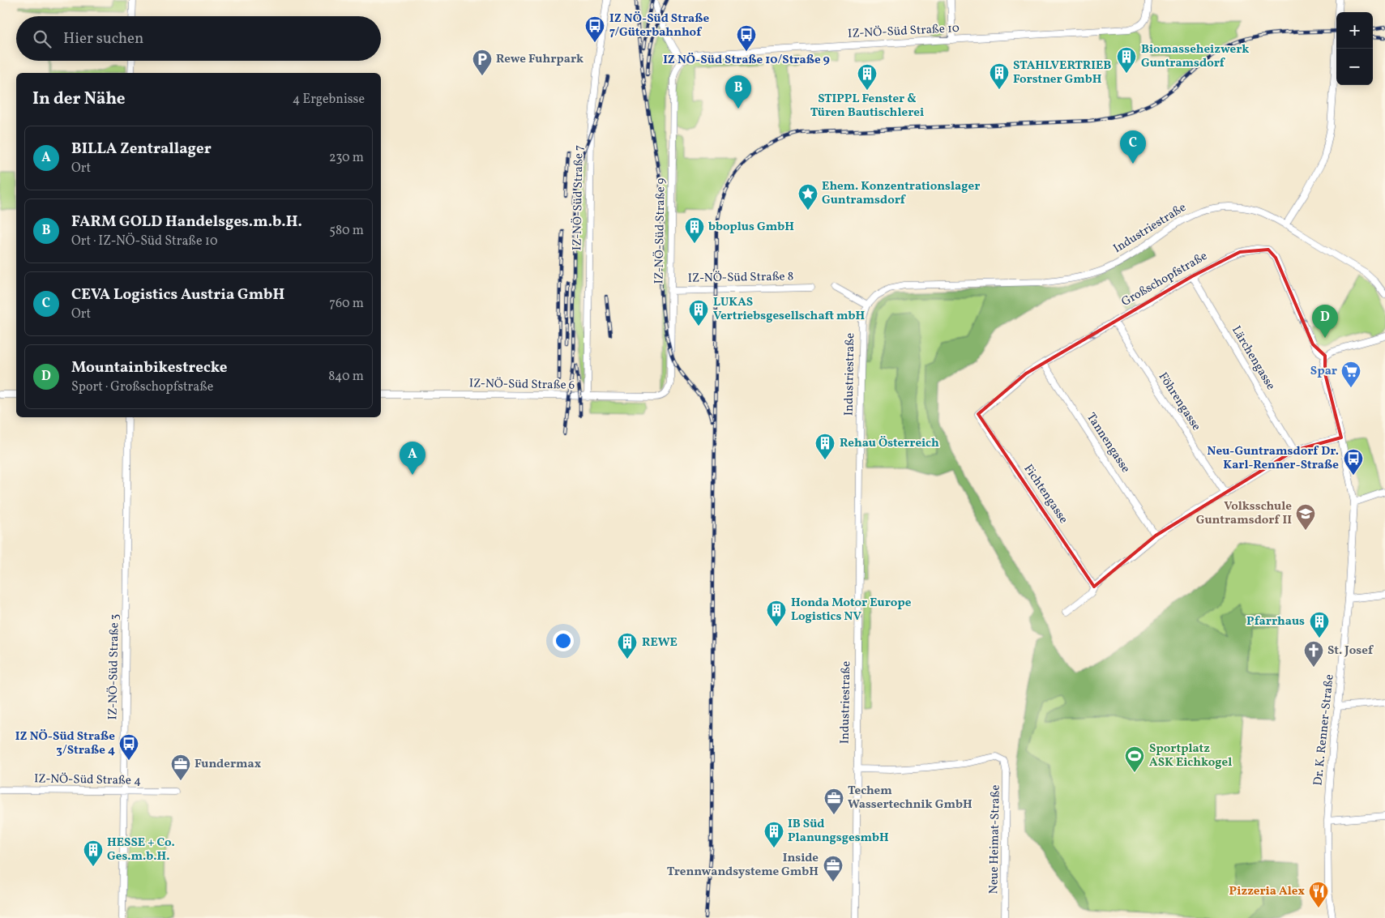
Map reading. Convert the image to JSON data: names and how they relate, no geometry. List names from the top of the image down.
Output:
{
  "streets": {
    "street": [
      "IZ-NÖ-Süd Straße 10",
      "IZ-NÖ-Süd Straße 7",
      "Industriestraße",
      "IZ-NÖ-Süd Straße 9",
      "IZ-NÖ-Süd Straße 8",
      "Großschopfstraße",
      "Lärchengasse",
      "IZ-NÖ-Süd Straße 6",
      "Föhrengasse",
      "Tannengasse",
      "Fichtengasse",
      "IZ-NÖ-Süd Straße 3",
      "Dr. K. Renner-Straße",
      "IZ-NÖ-Süd Straße 4",
      "Neue Heimat-Straße"
    ]
  },
  "crossings": [
    ["IZ-NÖ-Süd Straße 10", "IZ-NÖ-Süd Straße 9"],
    ["IZ-NÖ-Süd Straße 7", "IZ-NÖ-Süd Straße 6"],
    ["Industriestraße", "Neue Heimat-Straße"],
    ["IZ-NÖ-Süd Straße 9", "IZ-NÖ-Süd Straße 8"],
    ["IZ-NÖ-Süd Straße 9", "IZ-NÖ-Süd Straße 6"],
    ["Großschopfstraße", "Lärchengasse"],
    ["Großschopfstraße", "Föhrengasse"],
    ["Großschopfstraße", "Tannengasse"],
    ["Großschopfstraße", "Fichtengasse"],
    ["Großschopfstraße", "Dr. K. Renner-Straße"],
    ["IZ-NÖ-Süd Straße 3", "IZ-NÖ-Süd Straße 4"]
  ],
  "places": {
    "bus stop": [
      "IZ NÖ-Süd Straße 7/Güterbahnhof",
      "IZ NÖ-Süd Straße 10/Straße 9",
      "Neu-Guntramsdorf Dr. Karl-Renner-Straße",
      "IZ NÖ-Süd Straße 3/Straße 4"
    ],
    "building": [
      "Biomasseheizwerk Guntramsdorf",
      "STAHLVERTRIEB Forstner GmbH",
      "STIPPL Fenster & Türen Bautischlerei",
      "bboplus GmbH",
      "LUKAS Vertriebsgesellschaft mbH",
      "Rehau Österreich",
      "Honda Motor Europe Logistics NV",
      "Pfarrhaus",
      "REWE",
      "IB Süd PlanungsgesmbH",
      "HESSE + Co. Ges.m.b.H."
    ],
    "parking": ["Rewe Fuhrpark"],
    "place": ["Ehem. Konzentrationslager Guntramsdorf"],
    "supermarket": ["Spar"],
    "school or university": ["Volksschule Guntramsdorf II"],
    "church": ["St. Josef"],
    "sports": ["Sportplatz ASK Eichkogel"],
    "office": ["Fundermax", "Techem Wassertechnik GmbH", "Inside Trennwandsysteme GmbH"],
    "restaurant": ["Pizzeria Alex"]
  },
  "page": {
    "map_buttons": ["+", "−"],
    "search": "Hier suchen",
    "heading": ["In der Nähe", "4 Ergebnisse"],
    "pins": [
      "B",
      "C",
      "D",
      "A"
    ],
    "list": [
      {
        "mark": "A",
        "name": "BILLA Zentrallager",
        "note": "Ort",
        "value": "230 m"
      },
      {
        "mark": "B",
        "name": "FARM GOLD Handelsges.m.b.H.",
        "note": "Ort · IZ-NÖ-Süd Straße 10",
        "value": "580 m"
      },
      {
        "mark": "C",
        "name": "CEVA Logistics Austria GmbH",
        "note": "Ort",
        "value": "760 m"
      },
      {
        "mark": "D",
        "name": "Mountainbikestrecke",
        "note": "Sport · Großschopfstraße",
        "value": "840 m"
      }
    ]
  }
}
